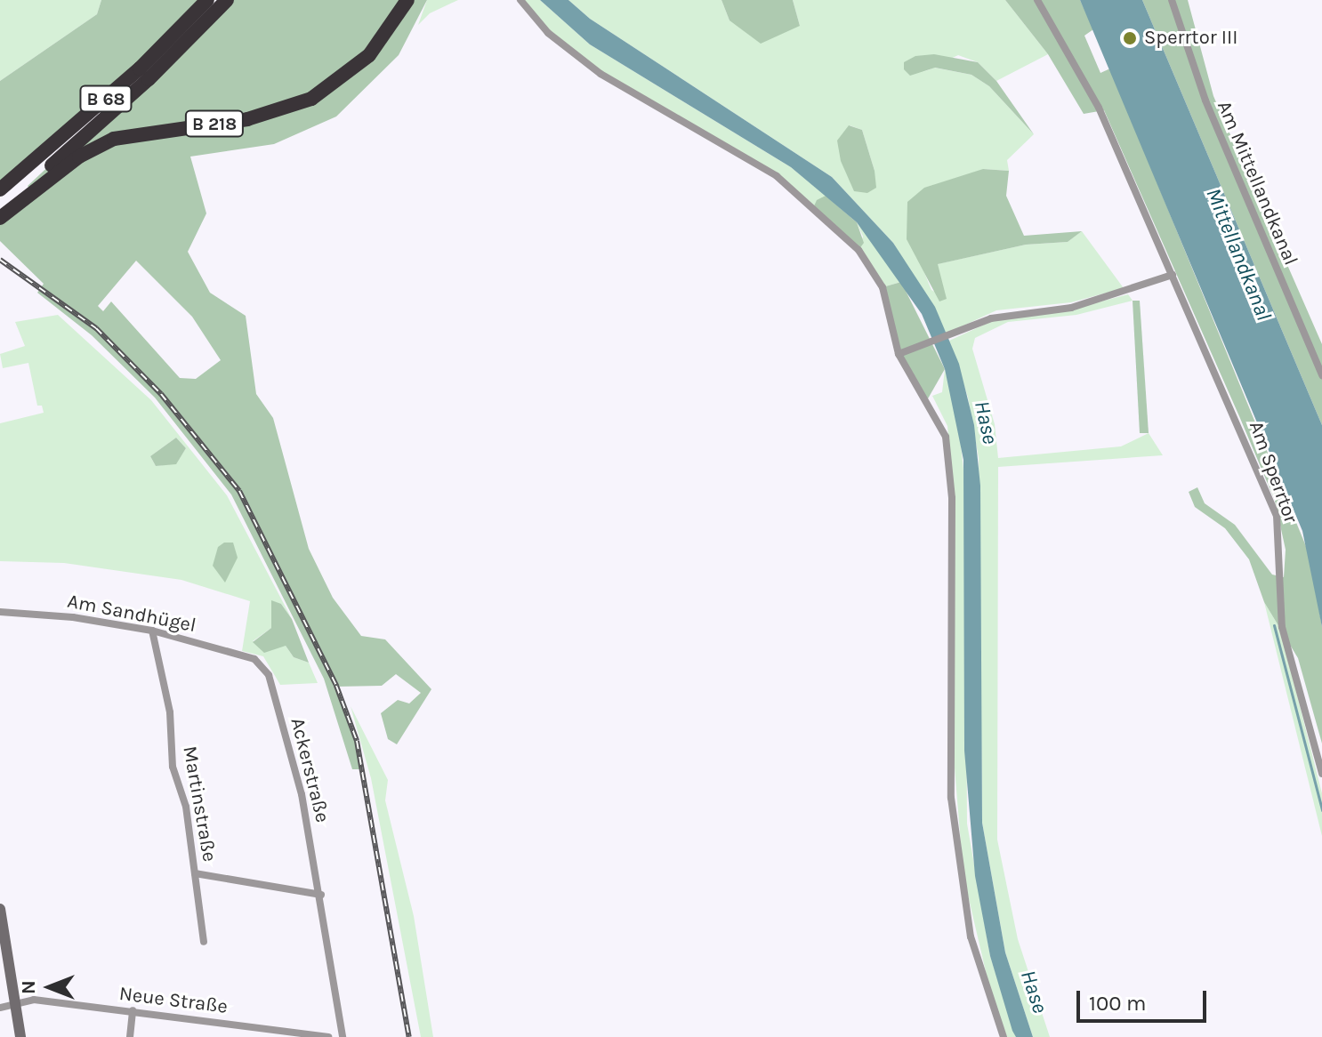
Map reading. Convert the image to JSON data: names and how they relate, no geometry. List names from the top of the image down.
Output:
{
  "streets": {
    "highway": ["B 68", "B 218"],
    "street": [
      "Am Mittellandkanal",
      "Am Sperrtor",
      "Am Sandhügel",
      "Ackerstraße",
      "Martinstraße",
      "Neue Straße"
    ]
  },
  "crossings": [
    ["Am Sandhügel", "Ackerstraße"],
    ["Am Sandhügel", "Martinstraße"]
  ],
  "water": ["Mittellandkanal", "Hase"],
  "places": ["Sperrtor III"],
  "scale_bar": "100 m",
  "north": "left"
}
